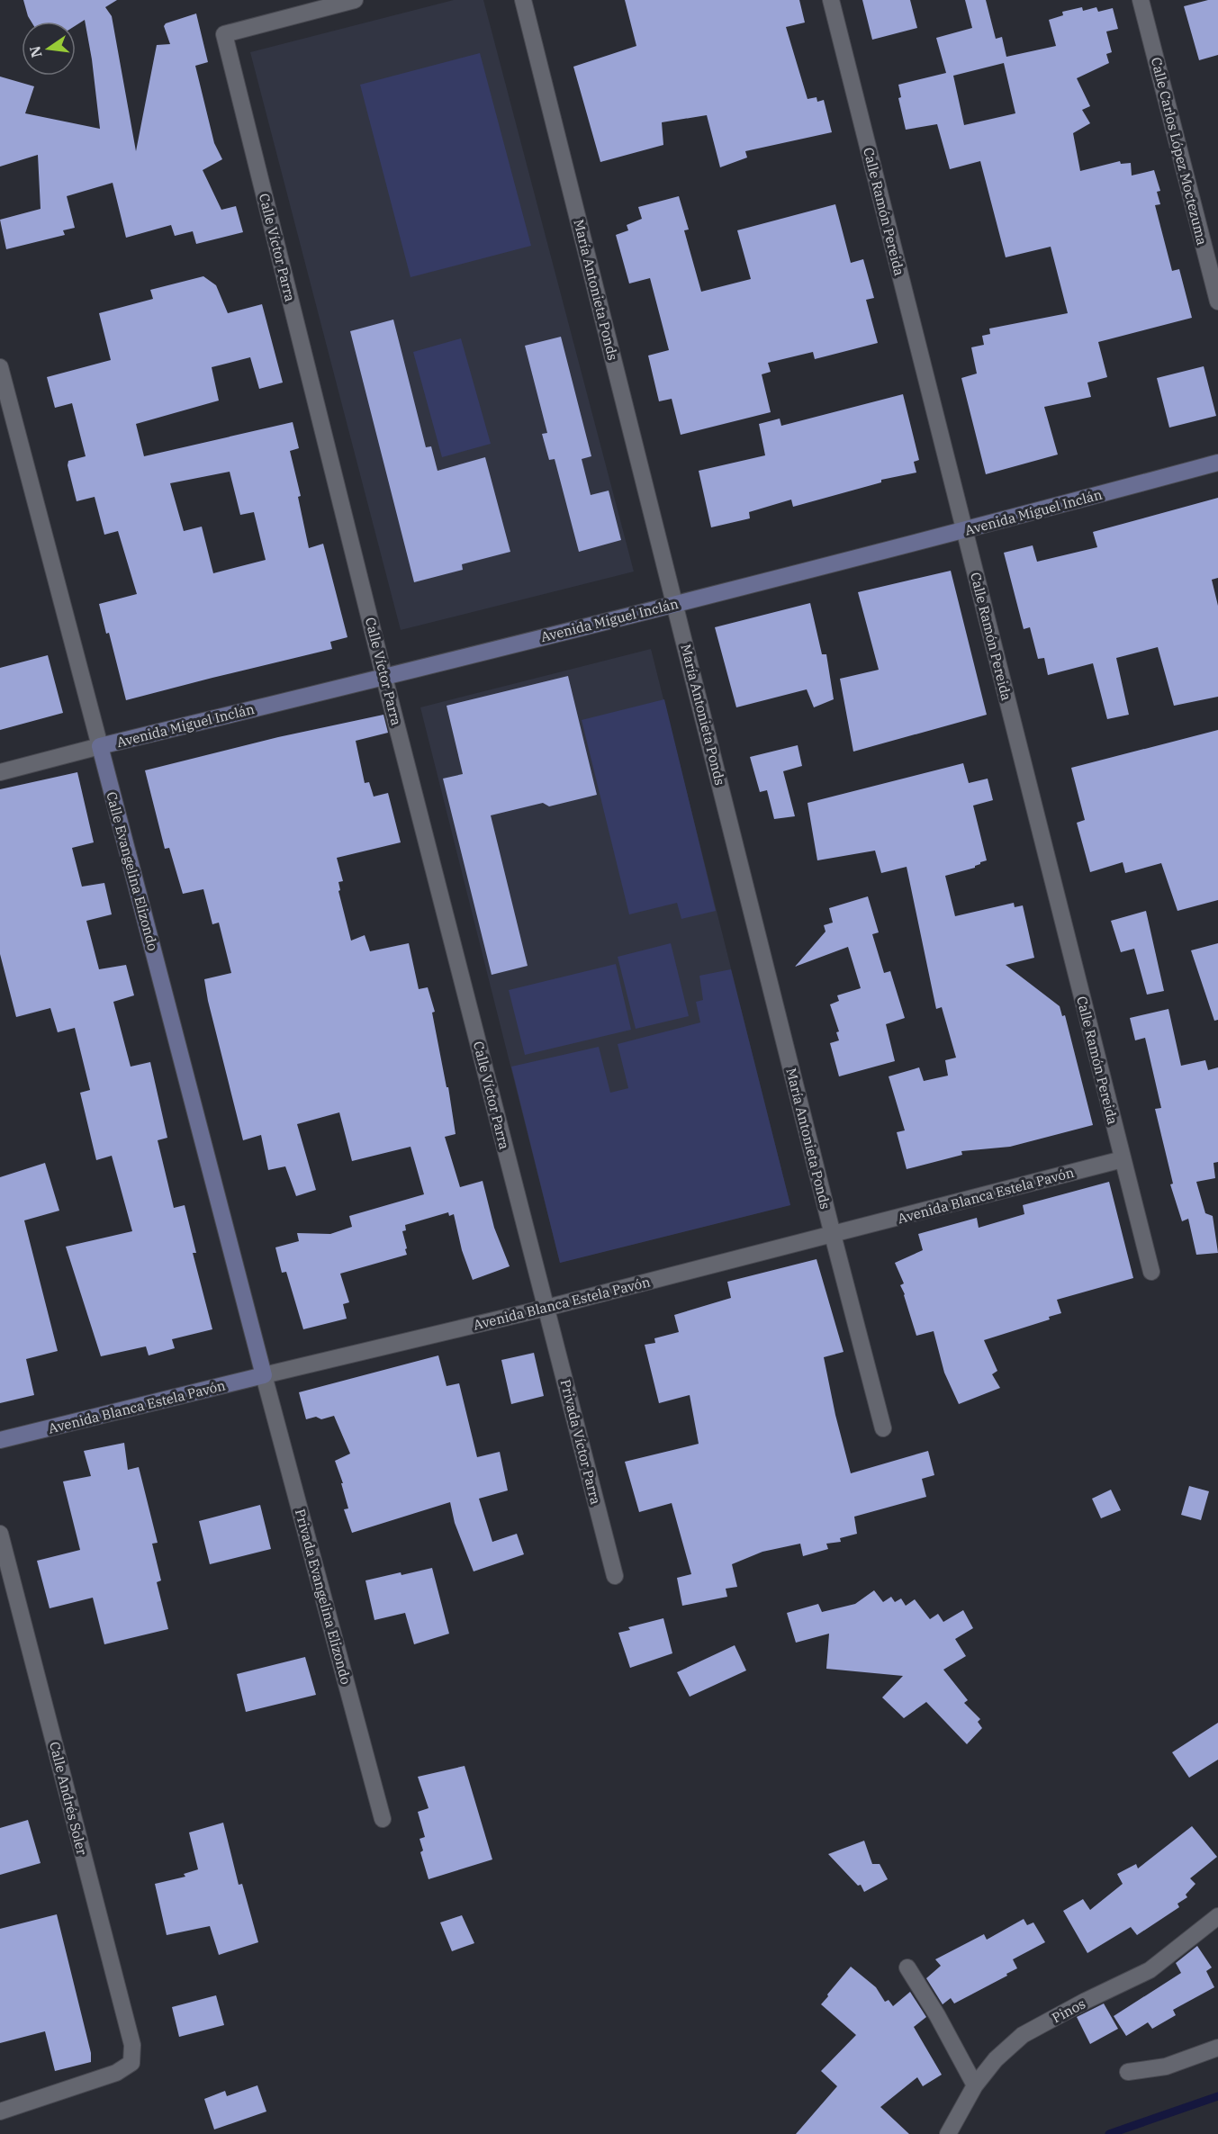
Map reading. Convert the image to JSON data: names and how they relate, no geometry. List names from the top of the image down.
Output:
{
  "streets": {
    "main road": ["Avenida Miguel Inclán", "Calle Evangelina Elizondo", "Avenida Blanca Estela Pavón"],
    "street": [
      "Calle Carlos López Moctezuma",
      "Calle Ramón Pereida",
      "Calle Víctor Parra",
      "María Antonieta Ponds",
      "Privada Víctor Parra",
      "Privada Evangelina Elizondo",
      "Calle Andrés Soler",
      "Pinos"
    ]
  },
  "crossings": [
    ["Calle Ramón Pereida", "Avenida Miguel Inclán"],
    ["Calle Ramón Pereida", "Avenida Blanca Estela Pavón"],
    ["Calle Víctor Parra", "Avenida Miguel Inclán"],
    ["Calle Víctor Parra", "Avenida Blanca Estela Pavón"],
    ["Calle Víctor Parra", "Privada Víctor Parra"],
    ["María Antonieta Ponds", "Avenida Miguel Inclán"],
    ["María Antonieta Ponds", "Avenida Blanca Estela Pavón"],
    ["Avenida Miguel Inclán", "Calle Evangelina Elizondo"],
    ["Calle Evangelina Elizondo", "Avenida Blanca Estela Pavón"],
    ["Calle Evangelina Elizondo", "Privada Evangelina Elizondo"],
    ["Avenida Blanca Estela Pavón", "Privada Víctor Parra"],
    ["Avenida Blanca Estela Pavón", "Privada Evangelina Elizondo"]
  ],
  "north": "left"
}
